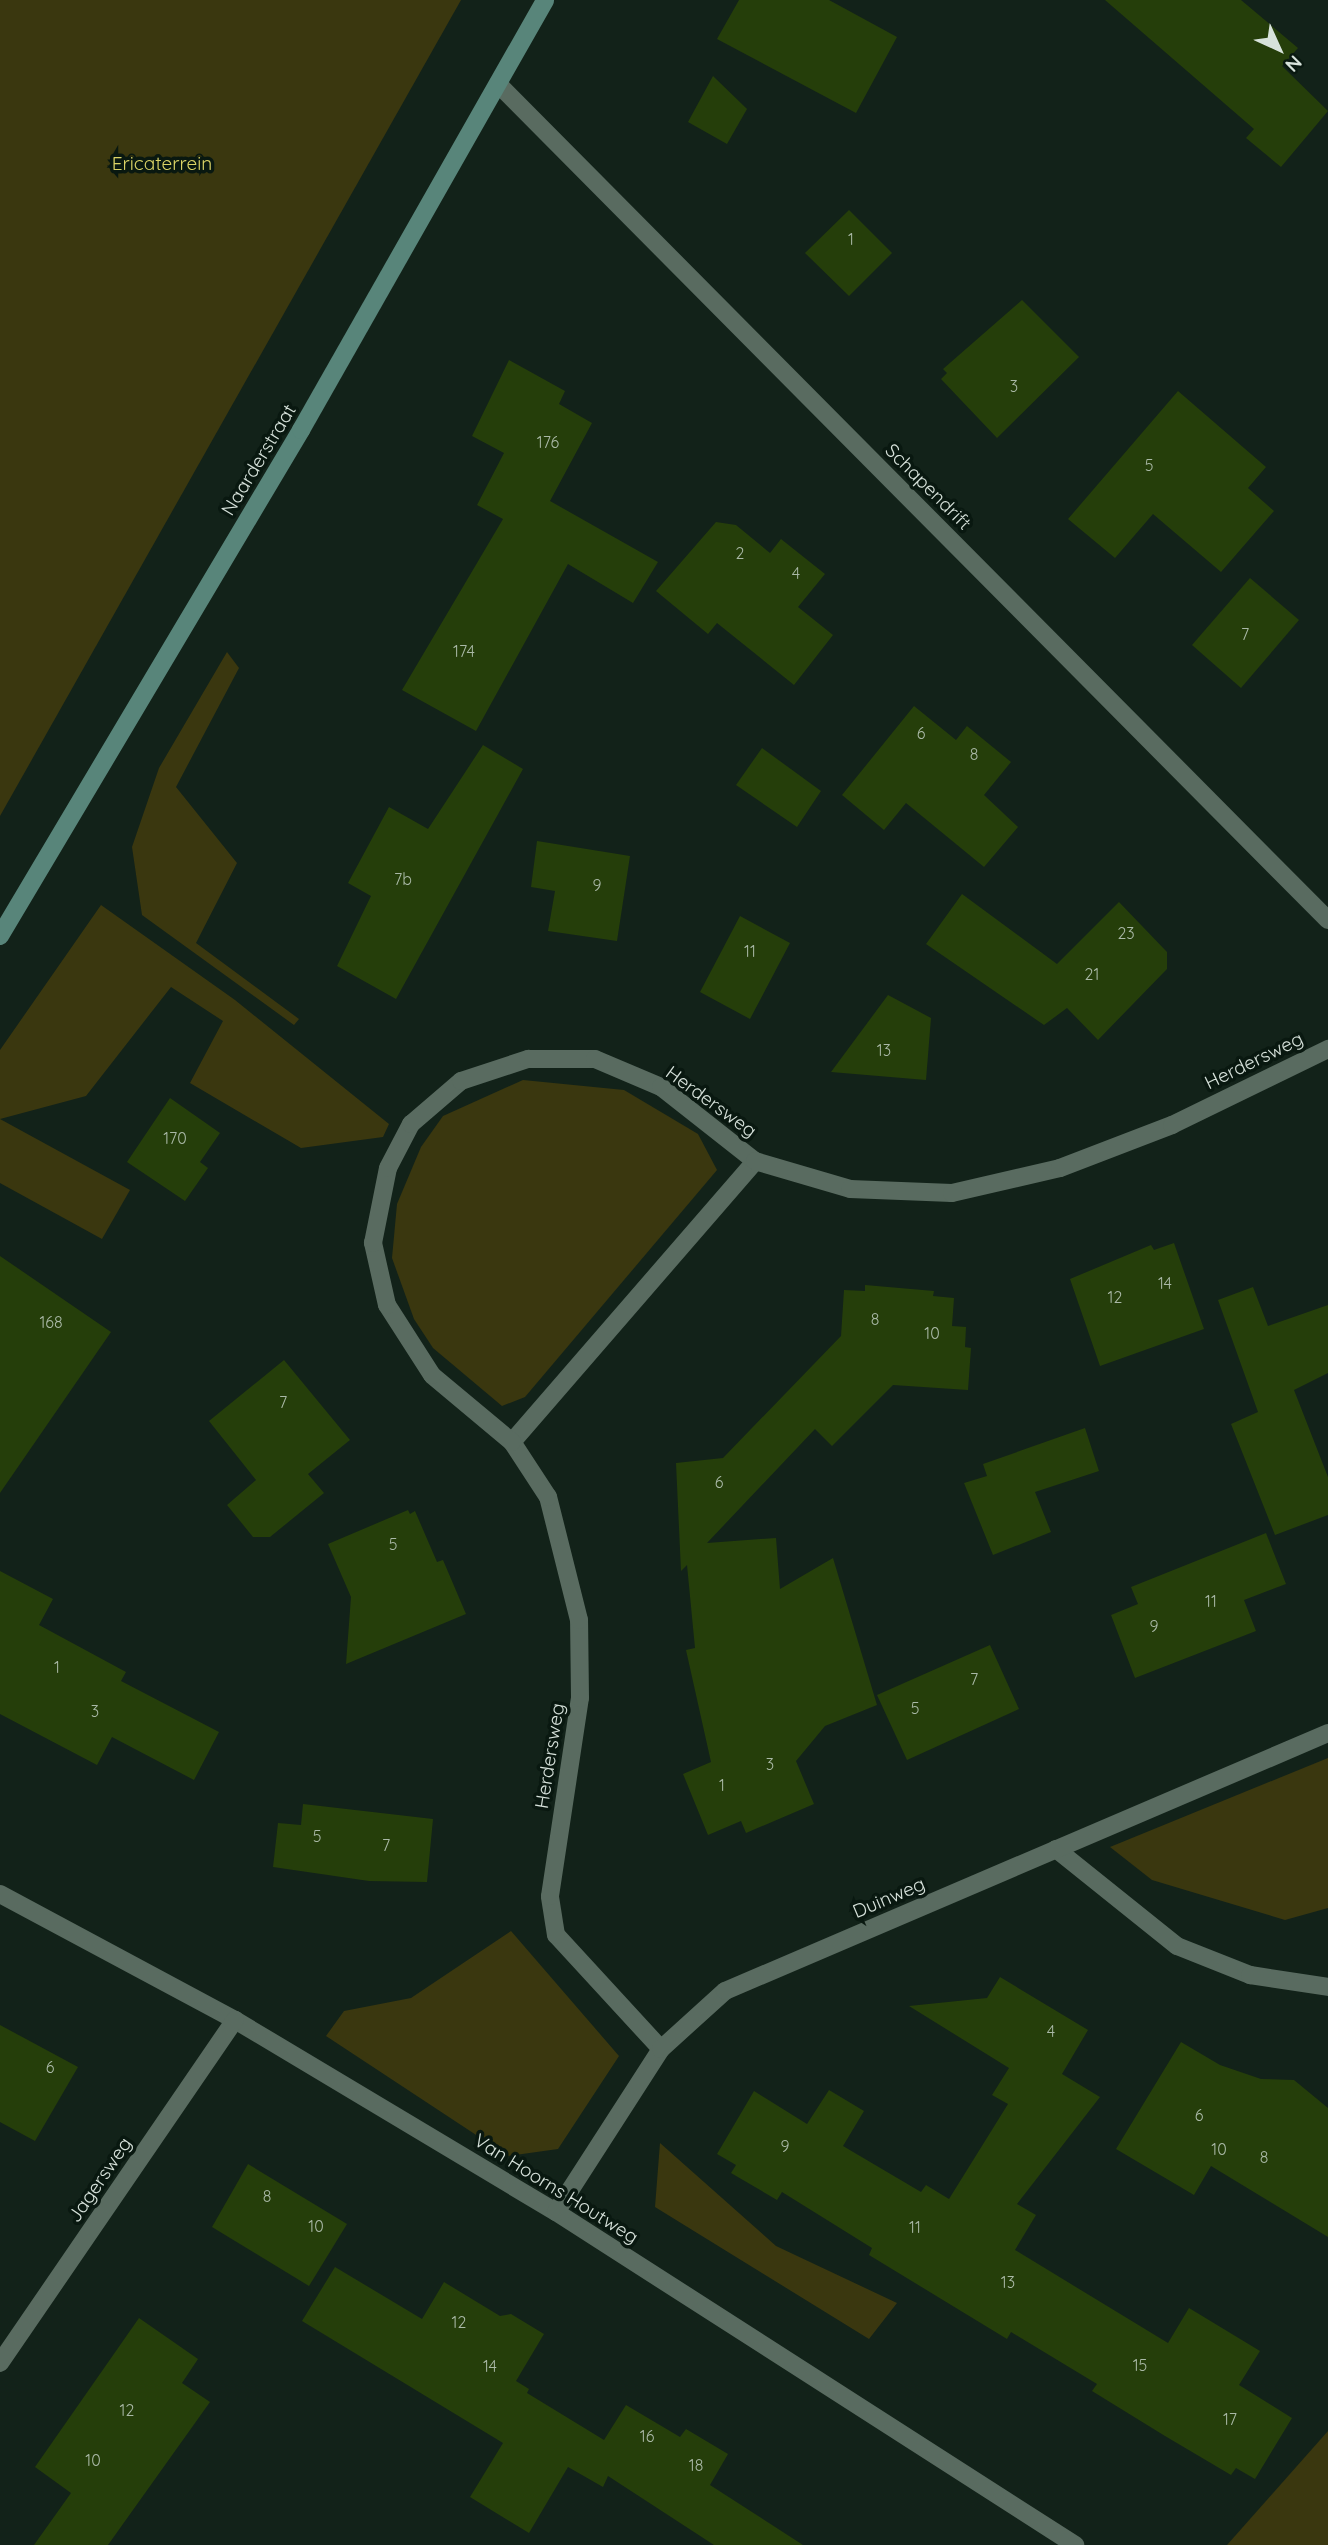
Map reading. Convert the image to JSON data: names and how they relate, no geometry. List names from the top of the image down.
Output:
{
  "streets": {
    "street": [
      "Naarderstraat",
      "Schapendrift",
      "Herdersweg",
      "Duinweg",
      "Jagersweg",
      "Van Hoorns Houtweg"
    ]
  },
  "crossings": [
    ["Naarderstraat", "Schapendrift"],
    ["Herdersweg", "Duinweg"],
    ["Duinweg", "Van Hoorns Houtweg"],
    ["Jagersweg", "Van Hoorns Houtweg"]
  ],
  "parks": ["Ericaterrein"],
  "house_numbers": [
    "1",
    "3",
    "176",
    "5",
    "2",
    "4",
    "7",
    "174",
    "6",
    "8",
    "7b",
    "9",
    "23",
    "11",
    "21",
    "13",
    "170",
    "14",
    "12",
    "8",
    "168",
    "10",
    "7",
    "6",
    "5",
    "11",
    "9",
    "1",
    "7",
    "5",
    "3",
    "3",
    "1",
    "5",
    "7",
    "4",
    "6",
    "6",
    "9",
    "10",
    "8",
    "8",
    "10",
    "11",
    "13",
    "12",
    "15",
    "14",
    "12",
    "17",
    "16",
    "10",
    "18"
  ],
  "north": "bottom right"
}
